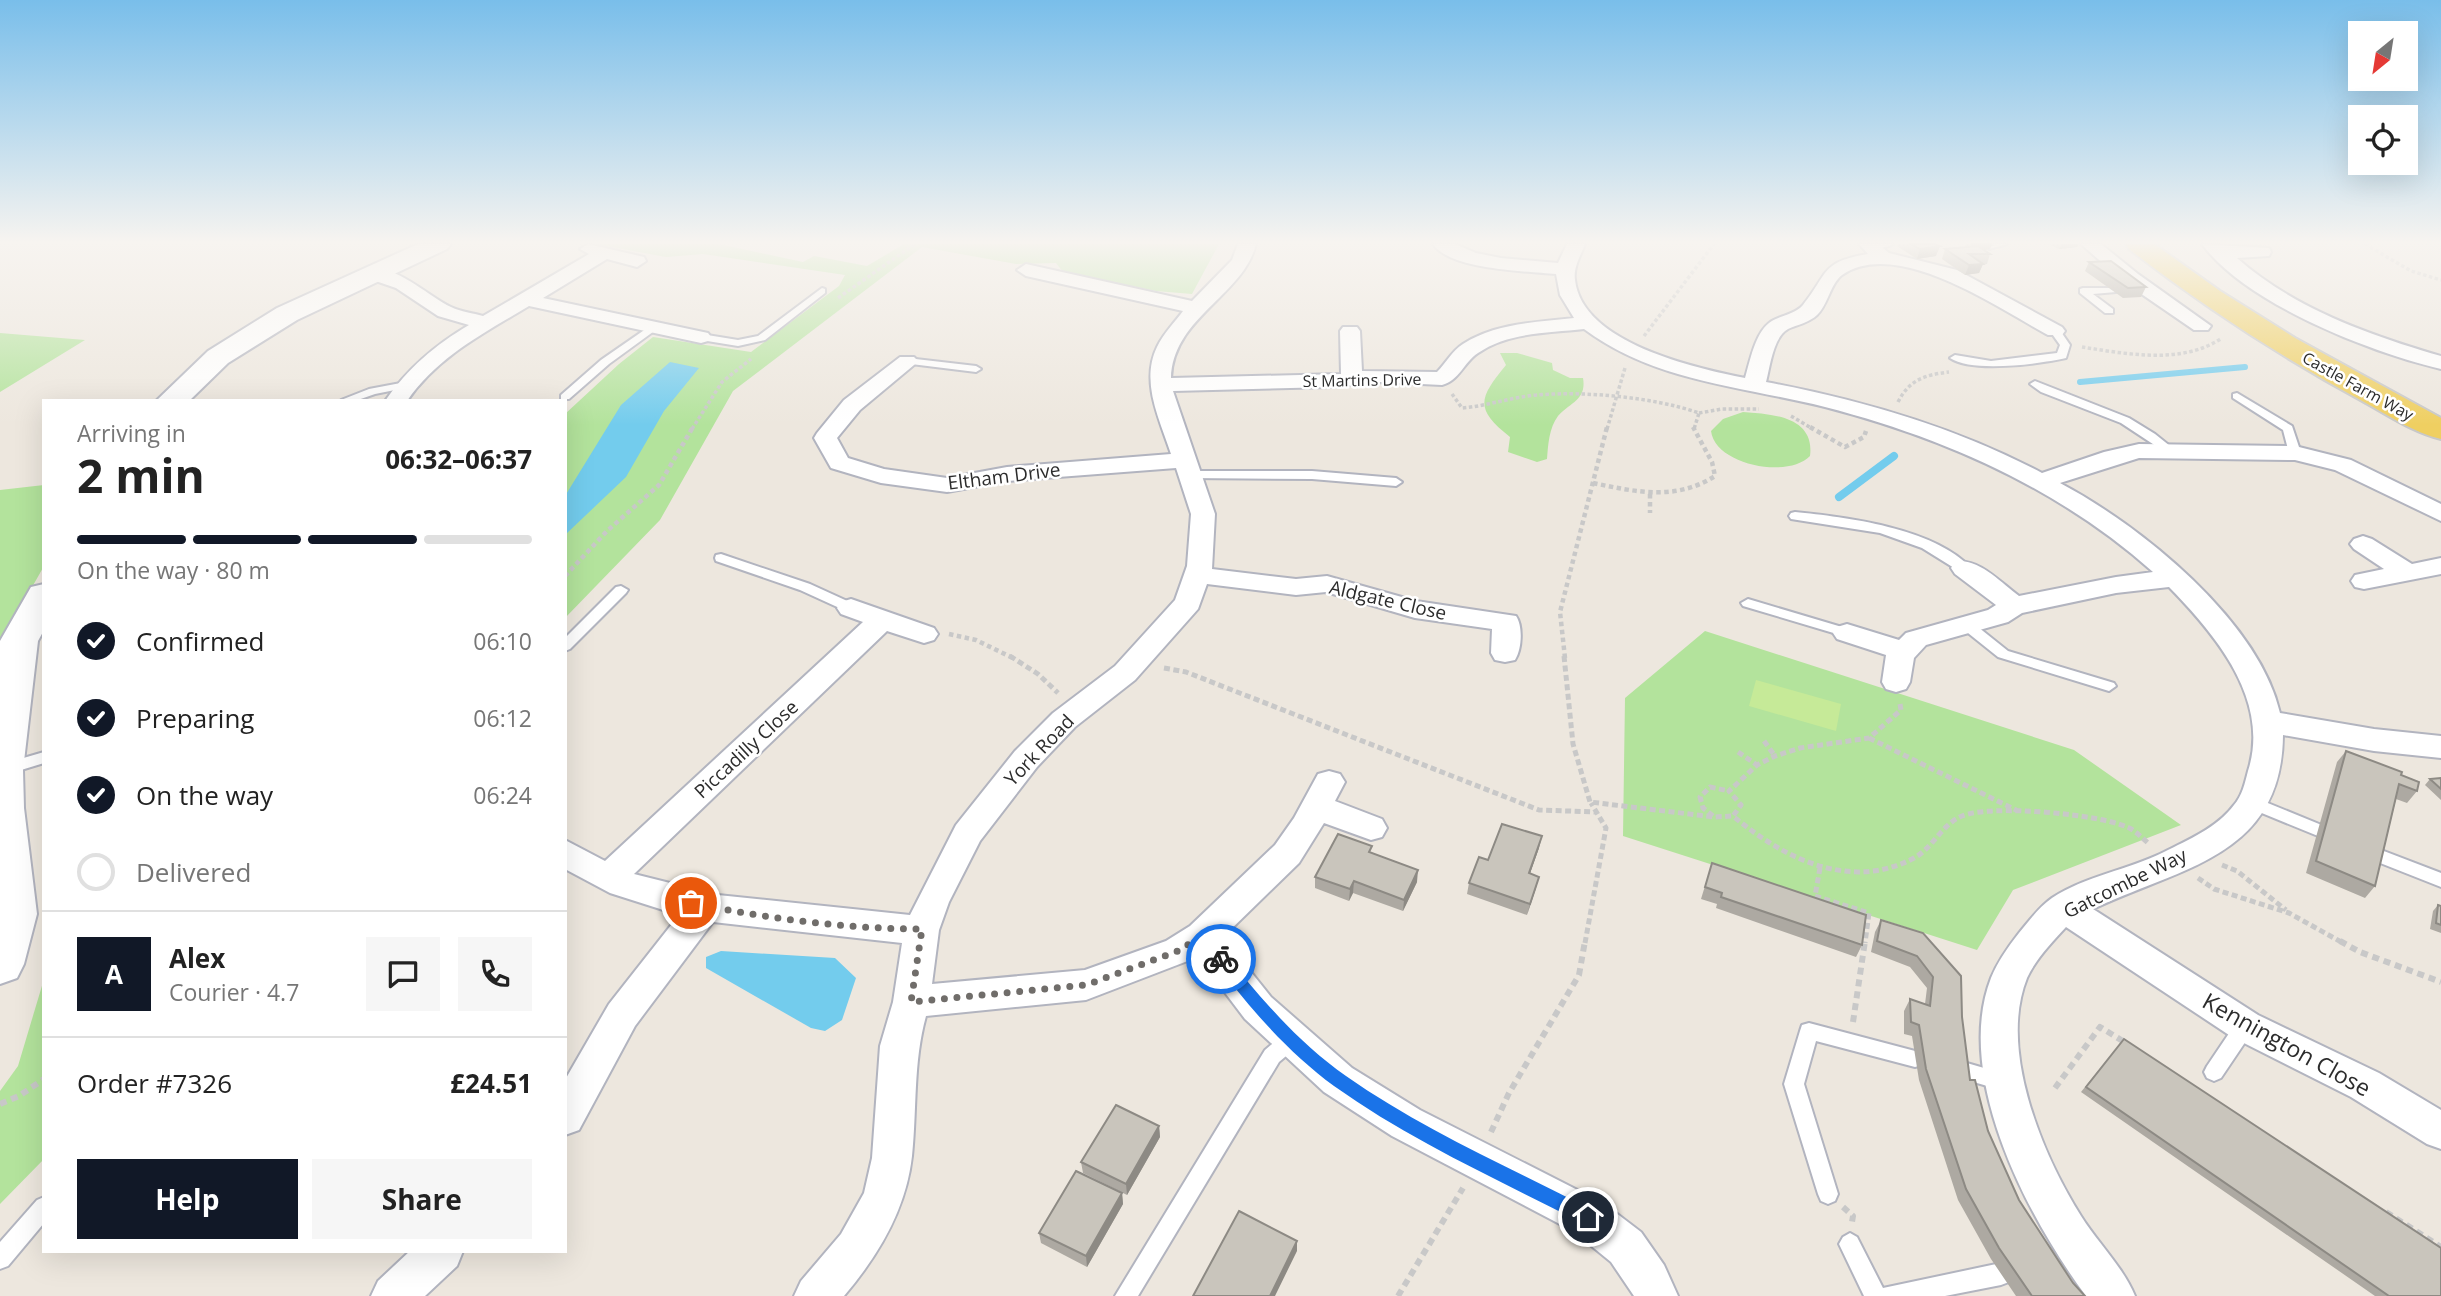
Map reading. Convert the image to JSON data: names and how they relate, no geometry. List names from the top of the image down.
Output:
{
  "streets": {
    "main road": ["Castle Farm Way"],
    "street": [
      "St Martins Drive",
      "Eltham Drive",
      "Aldgate Close",
      "Piccadilly Close",
      "York Road",
      "Gatcombe Way",
      "Kennington Close"
    ]
  },
  "crossings": [
    ["St Martins Drive", "York Road"],
    ["St Martins Drive", "Gatcombe Way"],
    ["Eltham Drive", "York Road"],
    ["Aldgate Close", "York Road"],
    ["Gatcombe Way", "Kennington Close"]
  ],
  "north": "bottom left",
  "page": {
    "heading": ["2 min", "Arriving in", "06:32–06:37"],
    "panel": [
      "Alex",
      "Courier · 4.7",
      "Order #7326",
      "£24.51"
    ],
    "bar": "On the way · 80 m",
    "list": [
      ["Confirmed", "06:10"],
      ["Preparing", "06:12"],
      ["On the way", "06:24"],
      "Delivered"
    ],
    "round": "A",
    "buttons": ["Help", "Share"]
  }
}
